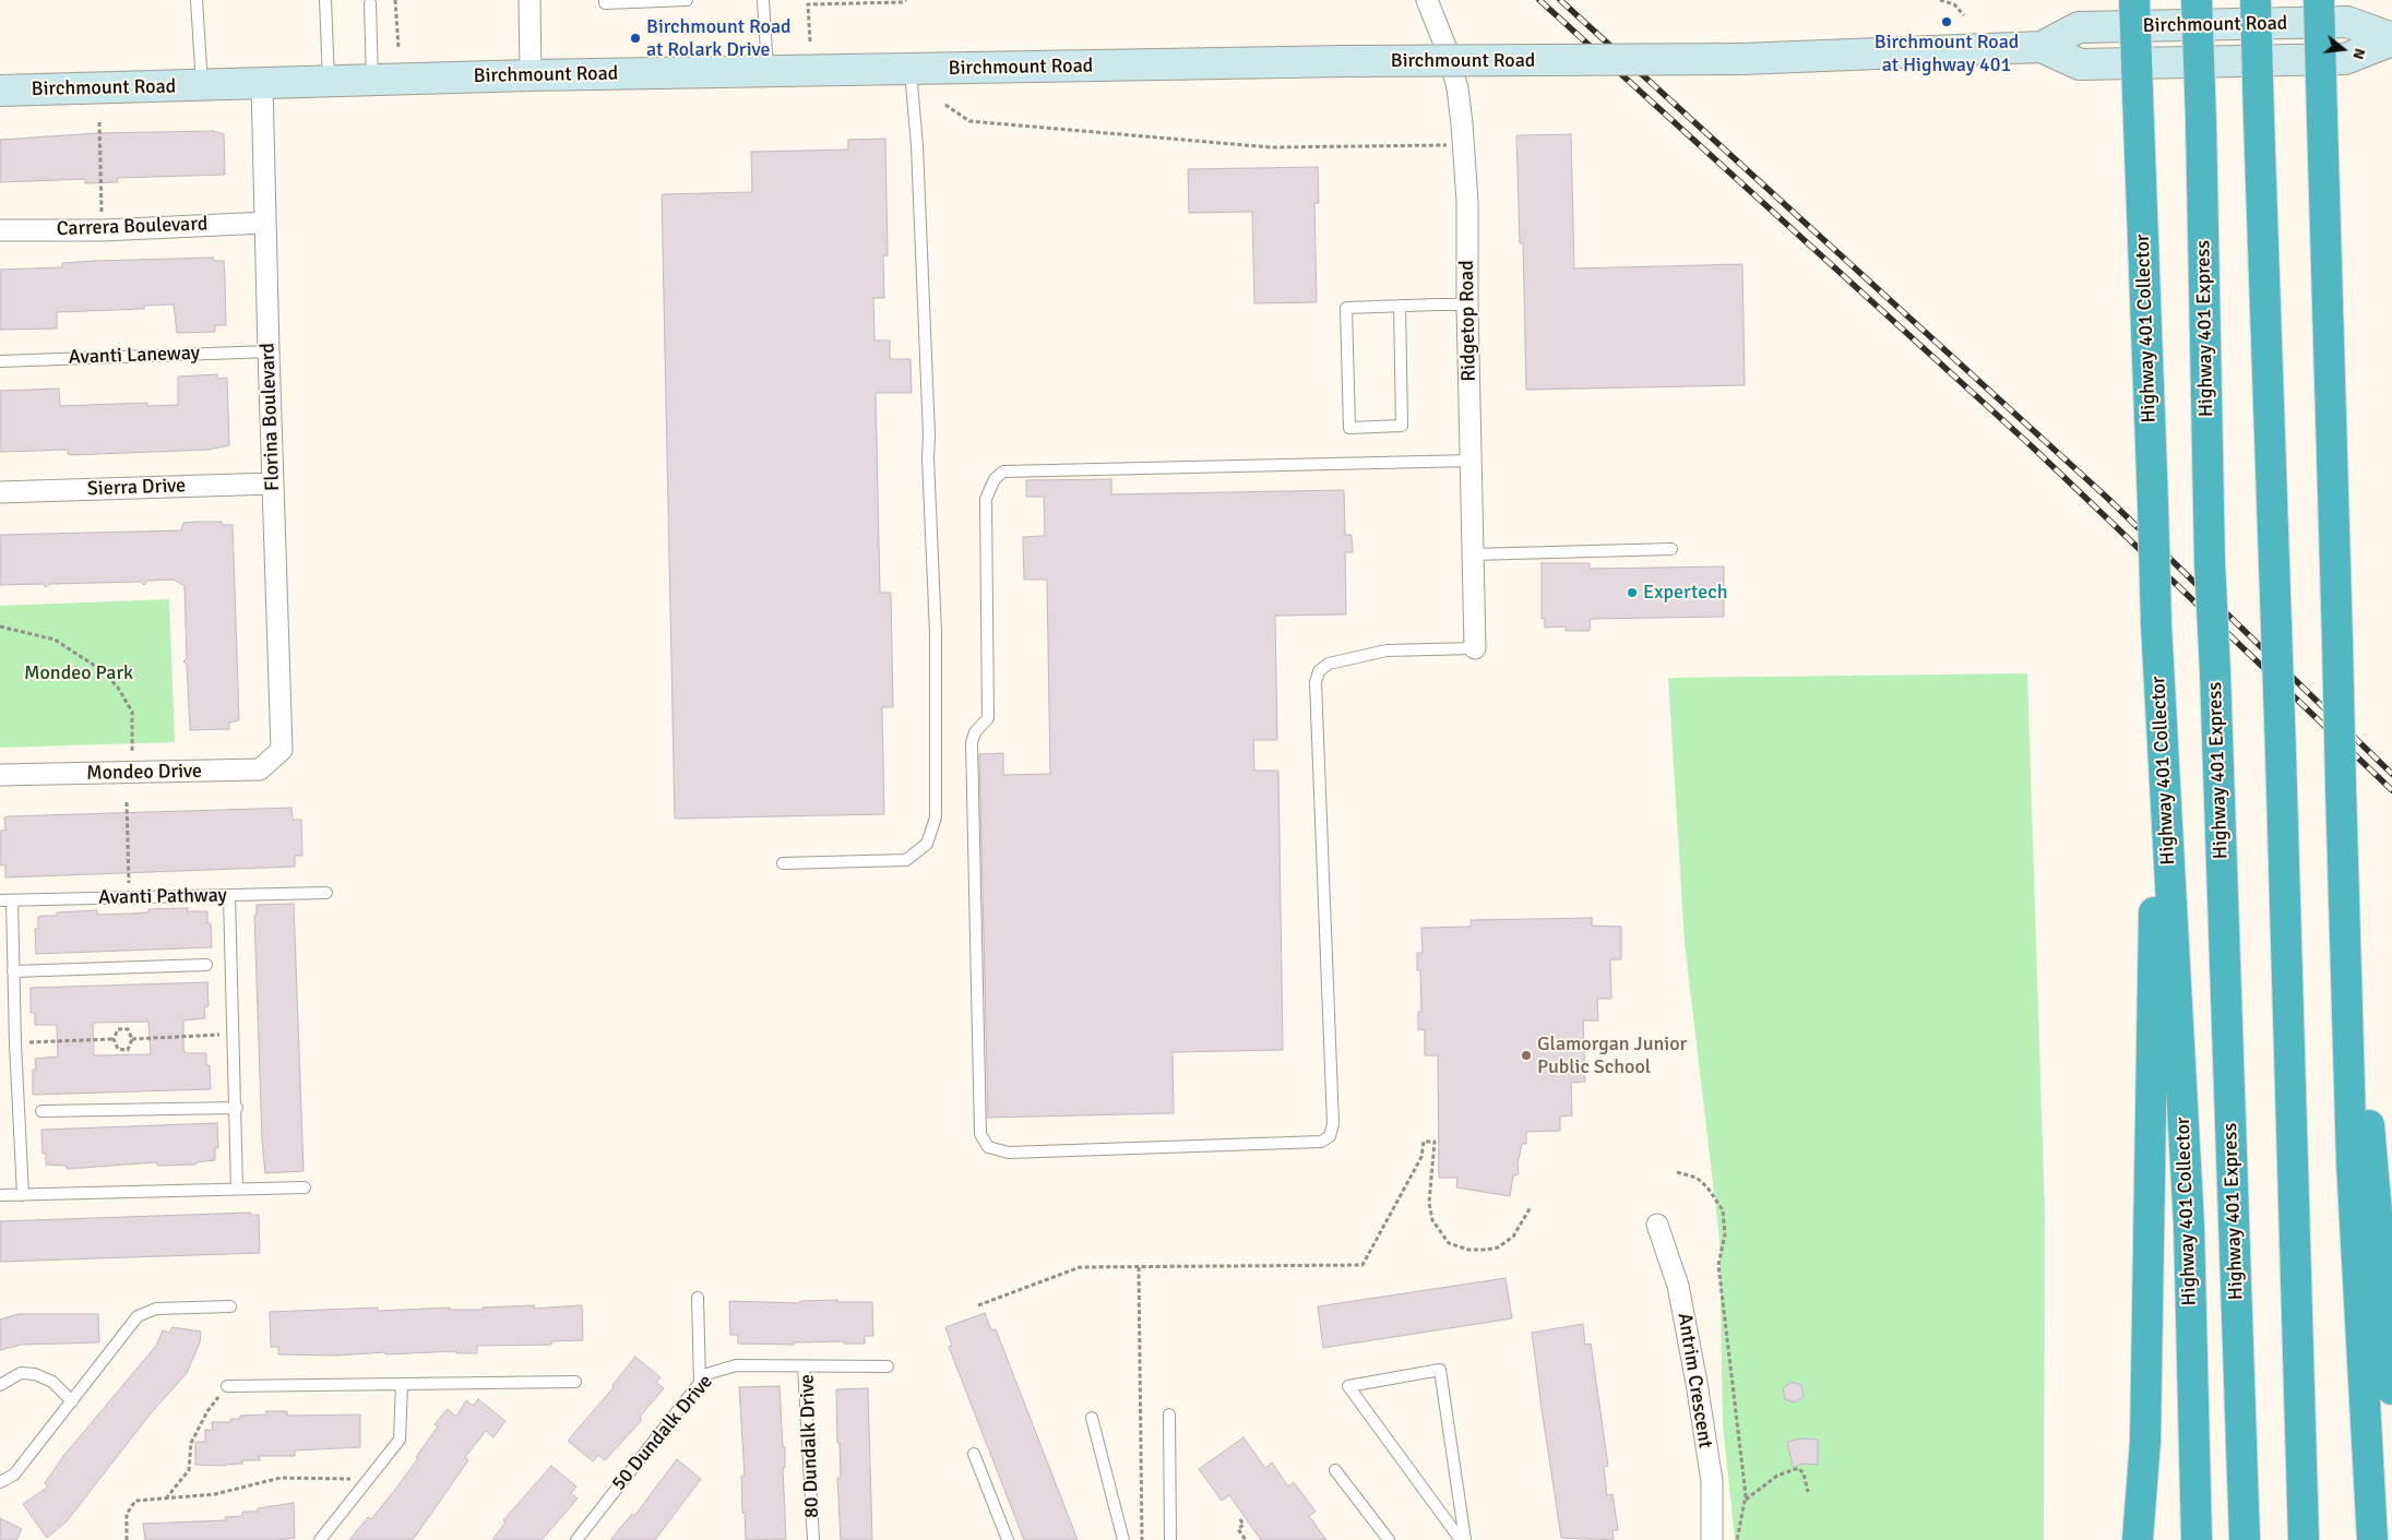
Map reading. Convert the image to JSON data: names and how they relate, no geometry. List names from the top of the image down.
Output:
{
  "streets": {
    "highway": ["Highway 401 Collector", "Highway 401 Express"],
    "main road": ["Birchmount Road"],
    "street": [
      "Carrera Boulevard",
      "Ridgetop Road",
      "Florina Boulevard",
      "Sierra Drive",
      "Mondeo Drive",
      "Antrim Crescent"
    ],
    "lane": [
      "Avanti Laneway",
      "Avanti Pathway",
      "50 Dundalk Drive",
      "80 Dundalk Drive"
    ]
  },
  "crossings": [
    ["Birchmount Road", "Florina Boulevard"],
    ["Carrera Boulevard", "Florina Boulevard"],
    ["Avanti Laneway", "Florina Boulevard"],
    ["Florina Boulevard", "Sierra Drive"],
    ["Florina Boulevard", "Mondeo Drive"],
    ["50 Dundalk Drive", "80 Dundalk Drive"]
  ],
  "parks": ["Mondeo Park"],
  "places": [
    "Birchmount Road at Highway 401",
    "Birchmount Road at Rolark Drive",
    "Expertech",
    "Glamorgan Junior Public School"
  ],
  "north": "right"
}
